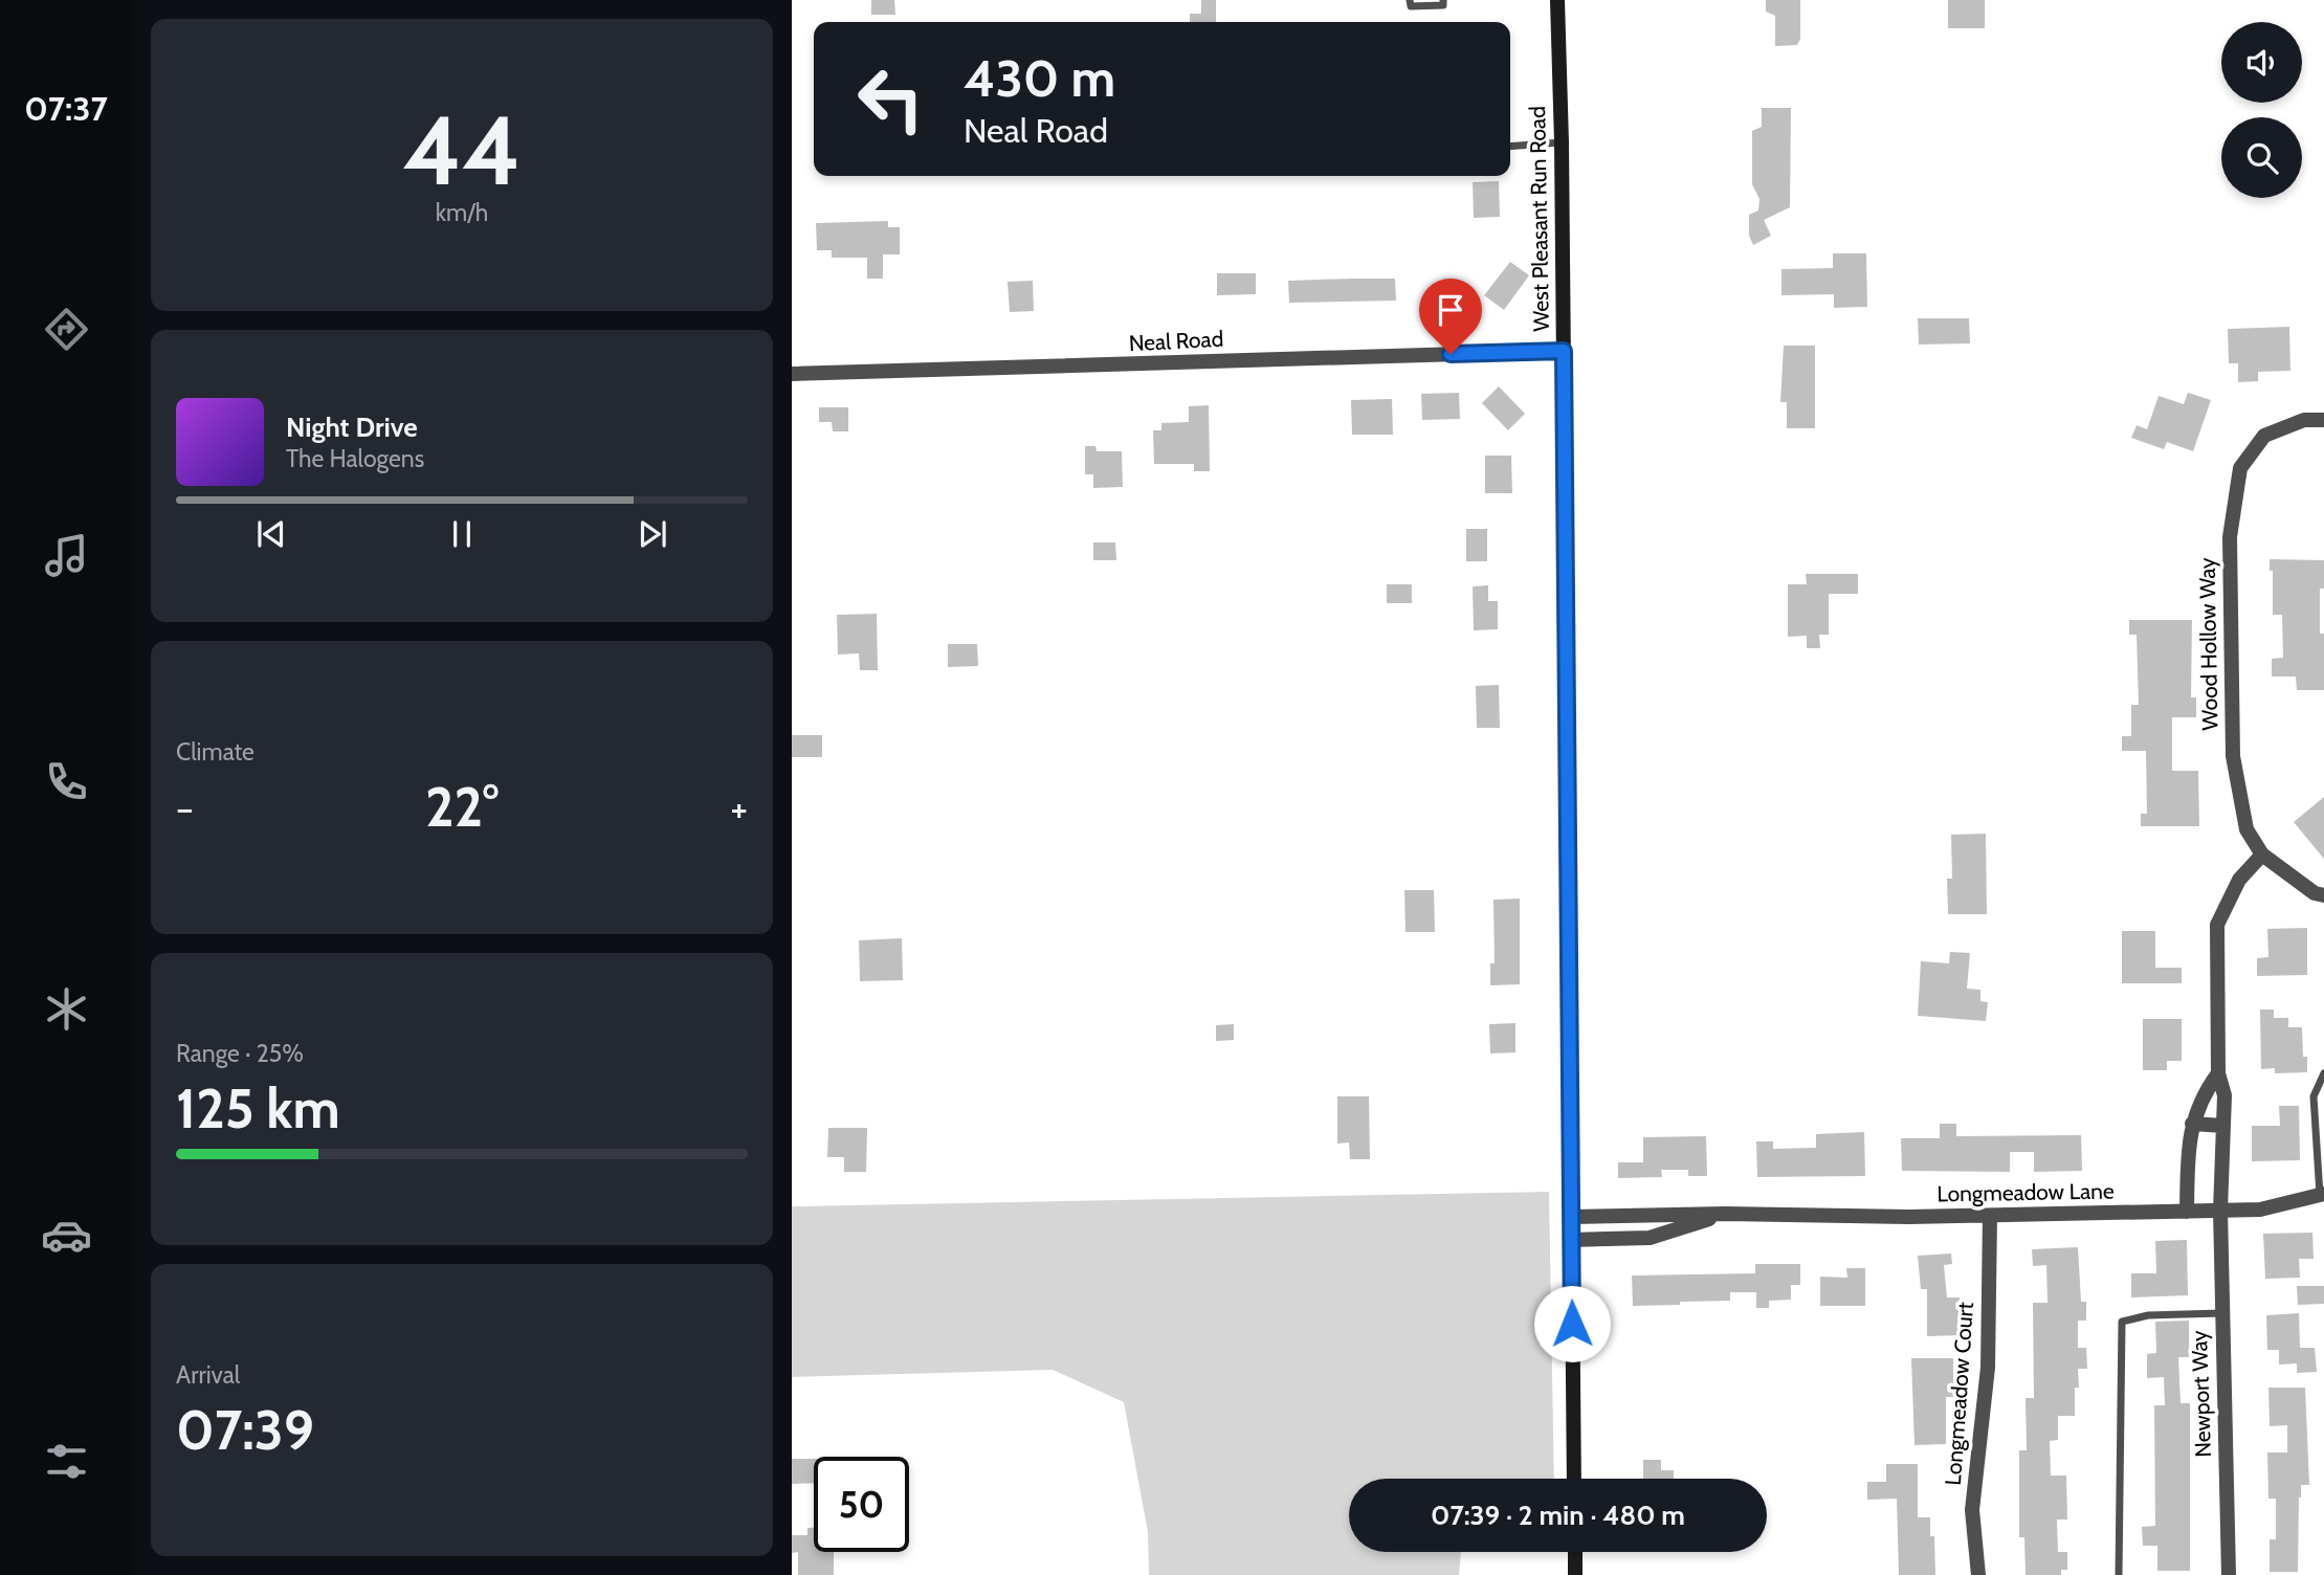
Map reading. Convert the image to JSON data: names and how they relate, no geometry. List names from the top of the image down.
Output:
{
  "streets": {
    "main road": ["West Pleasant Run Road"],
    "street": [
      "Neal Road",
      "Wood Hollow Way",
      "Longmeadow Lane",
      "Longmeadow Court",
      "Newport Way"
    ]
  },
  "crossings": [
    ["West Pleasant Run Road", "Neal Road"],
    ["West Pleasant Run Road", "Longmeadow Lane"],
    ["Wood Hollow Way", "Newport Way"],
    ["Longmeadow Lane", "Longmeadow Court"],
    ["Longmeadow Lane", "Newport Way"]
  ],
  "page": {
    "tabs": "07:37",
    "tile": [
      ["44", "km/h"],
      "Climate",
      ["Range · 25%", "125 km"],
      ["Arrival", "07:39"]
    ],
    "turn": ["430 m", "Neal Road"],
    "song": ["Night Drive", "The Halogens"],
    "heat": ["−", "22°", "+"],
    "limit": "50",
    "trip": "07:39 · 2 min · 480 m"
  }
}
